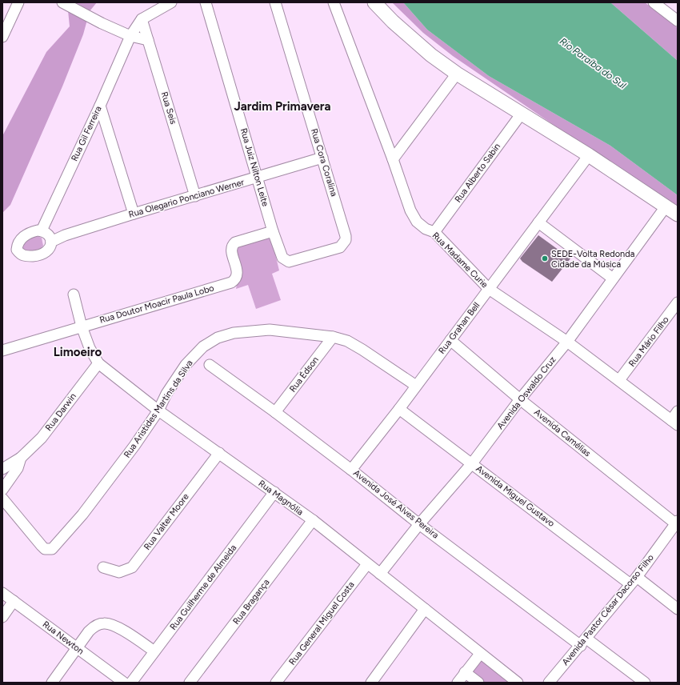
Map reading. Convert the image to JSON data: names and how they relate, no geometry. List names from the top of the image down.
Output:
{
  "streets": {
    "street": [
      "Rua Seis",
      "Rua Gil Ferreira",
      "Rua Cora Coralina",
      "Rua Juiz Nilton Leite",
      "Rua Alberto Sabin",
      "Rua Olegario Ponciano Werner",
      "Rua Madame Curie",
      "Rua Doutor Moacir Paula Lobo",
      "Rua Grahan Bell",
      "Rua Mário Filho",
      "Rua Édson",
      "Avenida Oswaldo Cruz",
      "Rua Aristides Martins da Silva",
      "Rua Darwin",
      "Avenida Camélias",
      "Avenida Miguel Gustavo",
      "Rua Magnólia",
      "Avenida José Alves Pereira",
      "Rua Valter Moore",
      "Rua Guilherme de Almeida",
      "Rua Bragança",
      "Avenida Pastor César Dacorso Filho",
      "Rua General Miguel Costa",
      "Rua Newton"
    ]
  },
  "crossings": [
    ["Rua Seis", "Rua Gil Ferreira"],
    ["Rua Seis", "Rua Olegario Ponciano Werner"],
    ["Rua Cora Coralina", "Rua Juiz Nilton Leite"],
    ["Rua Cora Coralina", "Rua Olegario Ponciano Werner"],
    ["Rua Juiz Nilton Leite", "Rua Olegario Ponciano Werner"],
    ["Rua Juiz Nilton Leite", "Rua Doutor Moacir Paula Lobo"],
    ["Rua Alberto Sabin", "Rua Madame Curie"],
    ["Rua Madame Curie", "Rua Grahan Bell"],
    ["Rua Madame Curie", "Rua Mário Filho"],
    ["Rua Madame Curie", "Avenida Oswaldo Cruz"],
    ["Rua Doutor Moacir Paula Lobo", "Rua Magnólia"],
    ["Rua Grahan Bell", "Rua Aristides Martins da Silva"],
    ["Rua Grahan Bell", "Avenida Camélias"],
    ["Rua Grahan Bell", "Avenida Miguel Gustavo"],
    ["Rua Grahan Bell", "Avenida José Alves Pereira"],
    ["Rua Édson", "Rua Aristides Martins da Silva"],
    ["Rua Édson", "Avenida José Alves Pereira"],
    ["Avenida Oswaldo Cruz", "Avenida Camélias"],
    ["Avenida Oswaldo Cruz", "Avenida Miguel Gustavo"],
    ["Avenida Oswaldo Cruz", "Rua Magnólia"],
    ["Avenida Oswaldo Cruz", "Avenida José Alves Pereira"],
    ["Rua Aristides Martins da Silva", "Rua Magnólia"],
    ["Rua Darwin", "Rua Magnólia"],
    ["Avenida Camélias", "Avenida Pastor César Dacorso Filho"],
    ["Avenida Miguel Gustavo", "Avenida Pastor César Dacorso Filho"],
    ["Rua Magnólia", "Rua Valter Moore"],
    ["Rua Magnólia", "Rua Guilherme de Almeida"],
    ["Rua Magnólia", "Rua Bragança"],
    ["Rua Magnólia", "Rua General Miguel Costa"],
    ["Avenida José Alves Pereira", "Avenida Pastor César Dacorso Filho"]
  ],
  "districts": ["Jardim Primavera", "Limoeiro"],
  "water": ["Rio Paraíba do Sul"],
  "places": ["SEDE-Volta Redonda Cidade da Música"]
}
